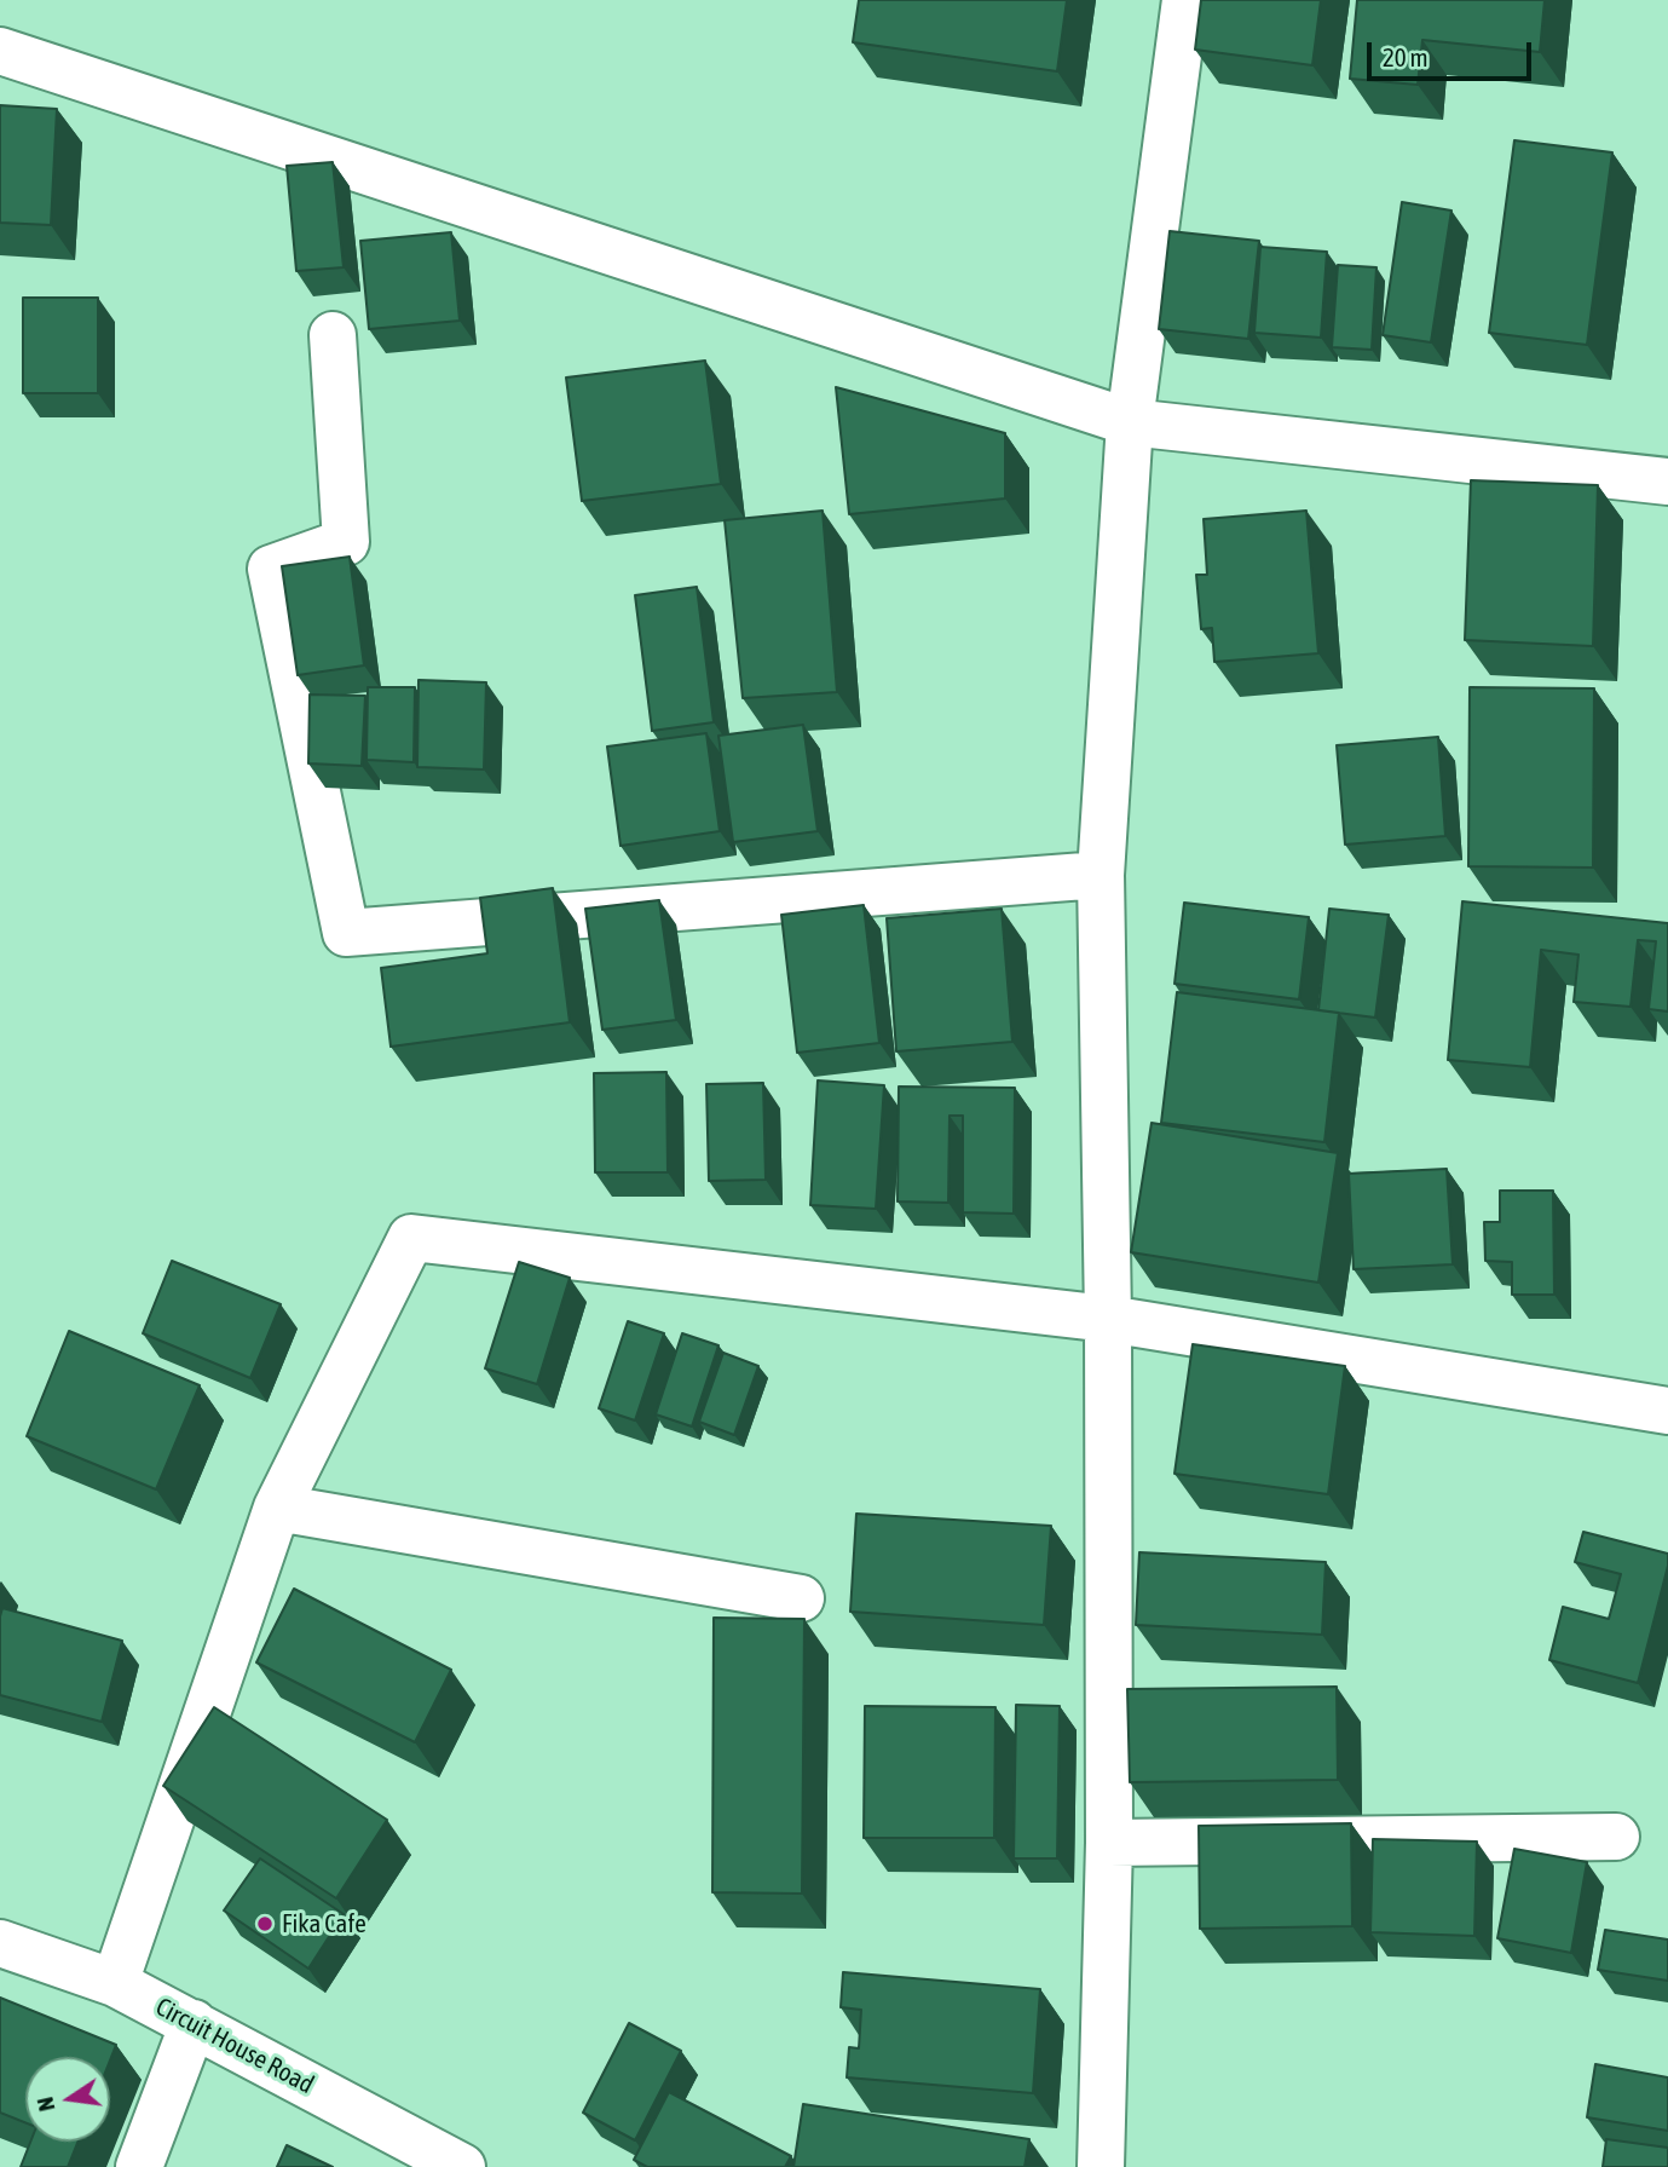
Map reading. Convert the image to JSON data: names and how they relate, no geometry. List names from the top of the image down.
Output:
{
  "streets": {
    "street": ["Circuit House Road"]
  },
  "places": ["Fika Cafe"],
  "scale_bar": "20 m",
  "north": "left"
}
